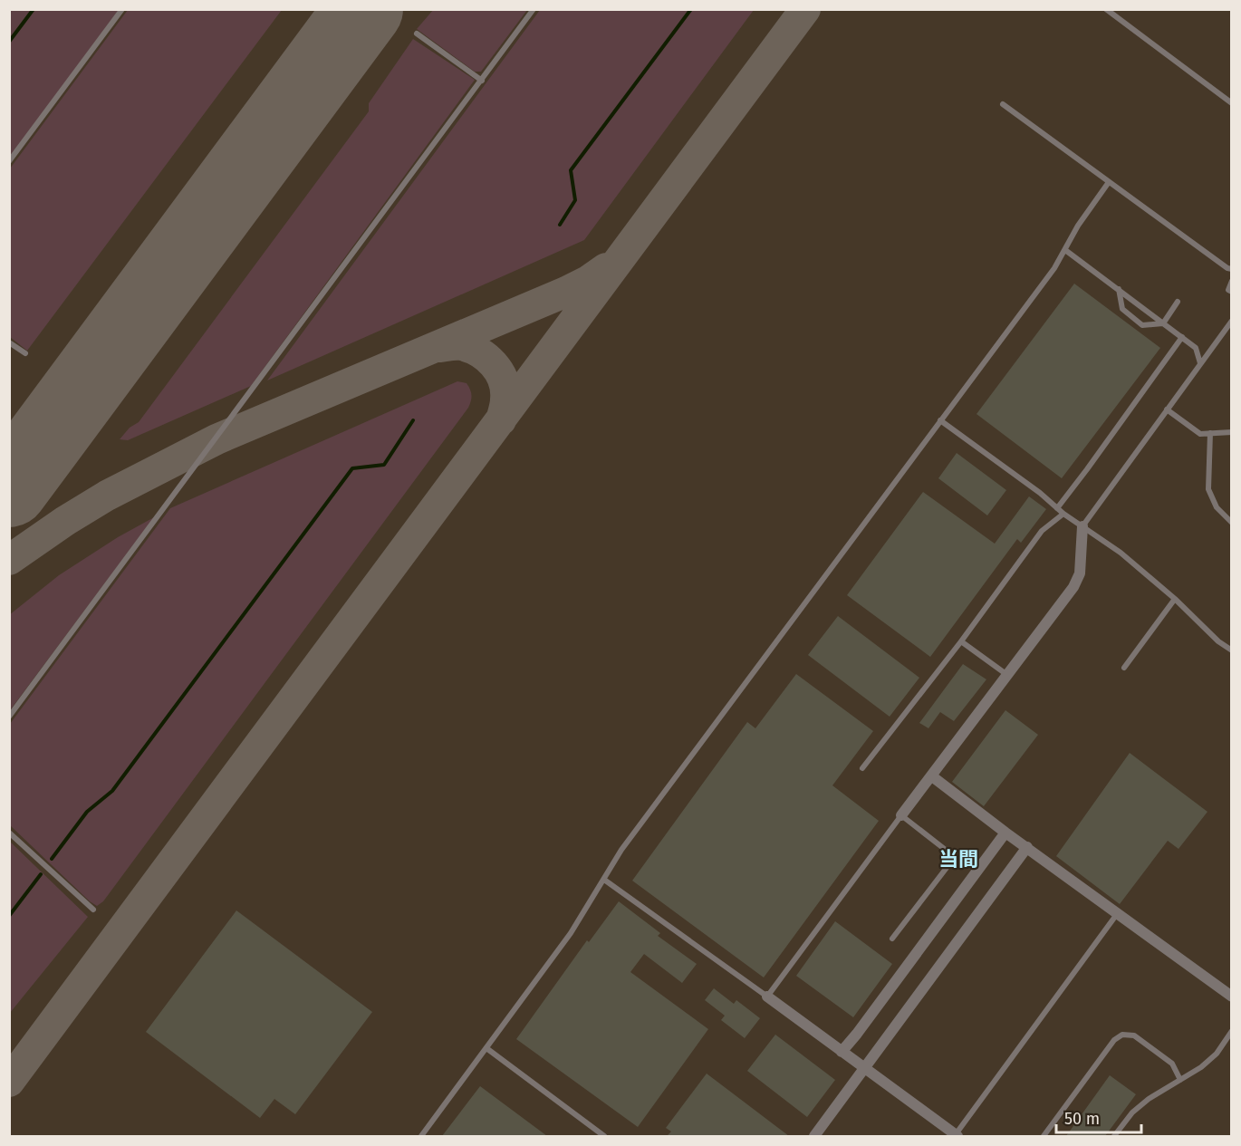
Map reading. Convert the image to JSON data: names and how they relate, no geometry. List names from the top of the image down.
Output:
{
  "districts": ["当間"],
  "scale_bar": "50 m"
}
